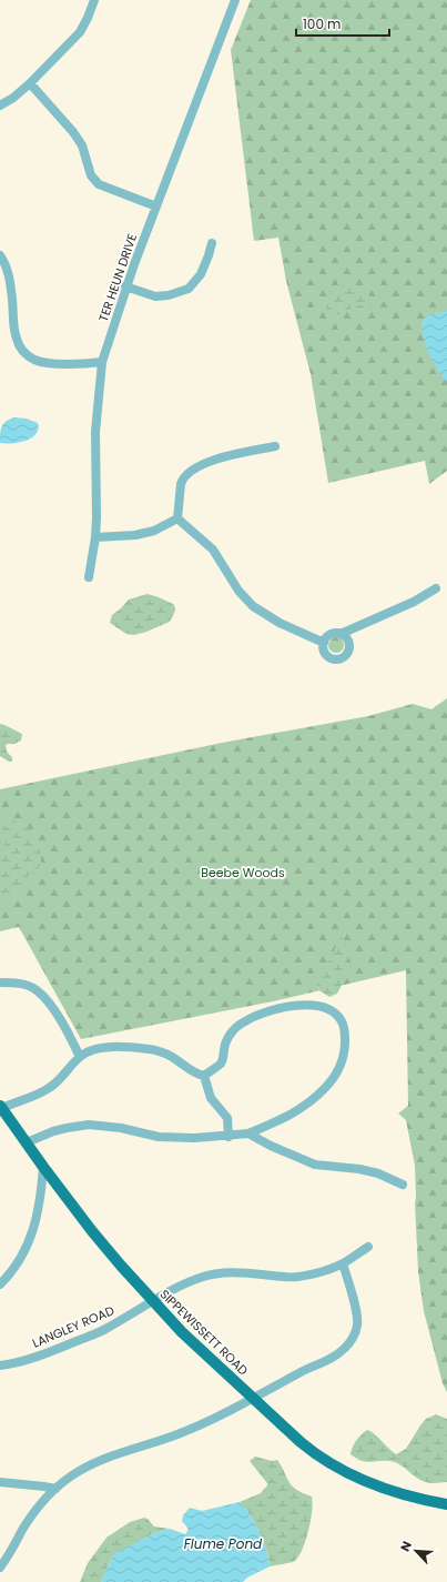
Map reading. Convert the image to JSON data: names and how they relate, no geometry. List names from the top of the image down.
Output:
{
  "streets": {
    "main road": ["SIPPEWISSETT ROAD"],
    "street": ["TER HEUN DRIVE", "LANGLEY ROAD"]
  },
  "crossings": [
    ["LANGLEY ROAD", "SIPPEWISSETT ROAD"]
  ],
  "water": ["Flume Pond"],
  "parks": ["Beebe Woods"],
  "scale_bar": "100 m",
  "north": "top left"
}
